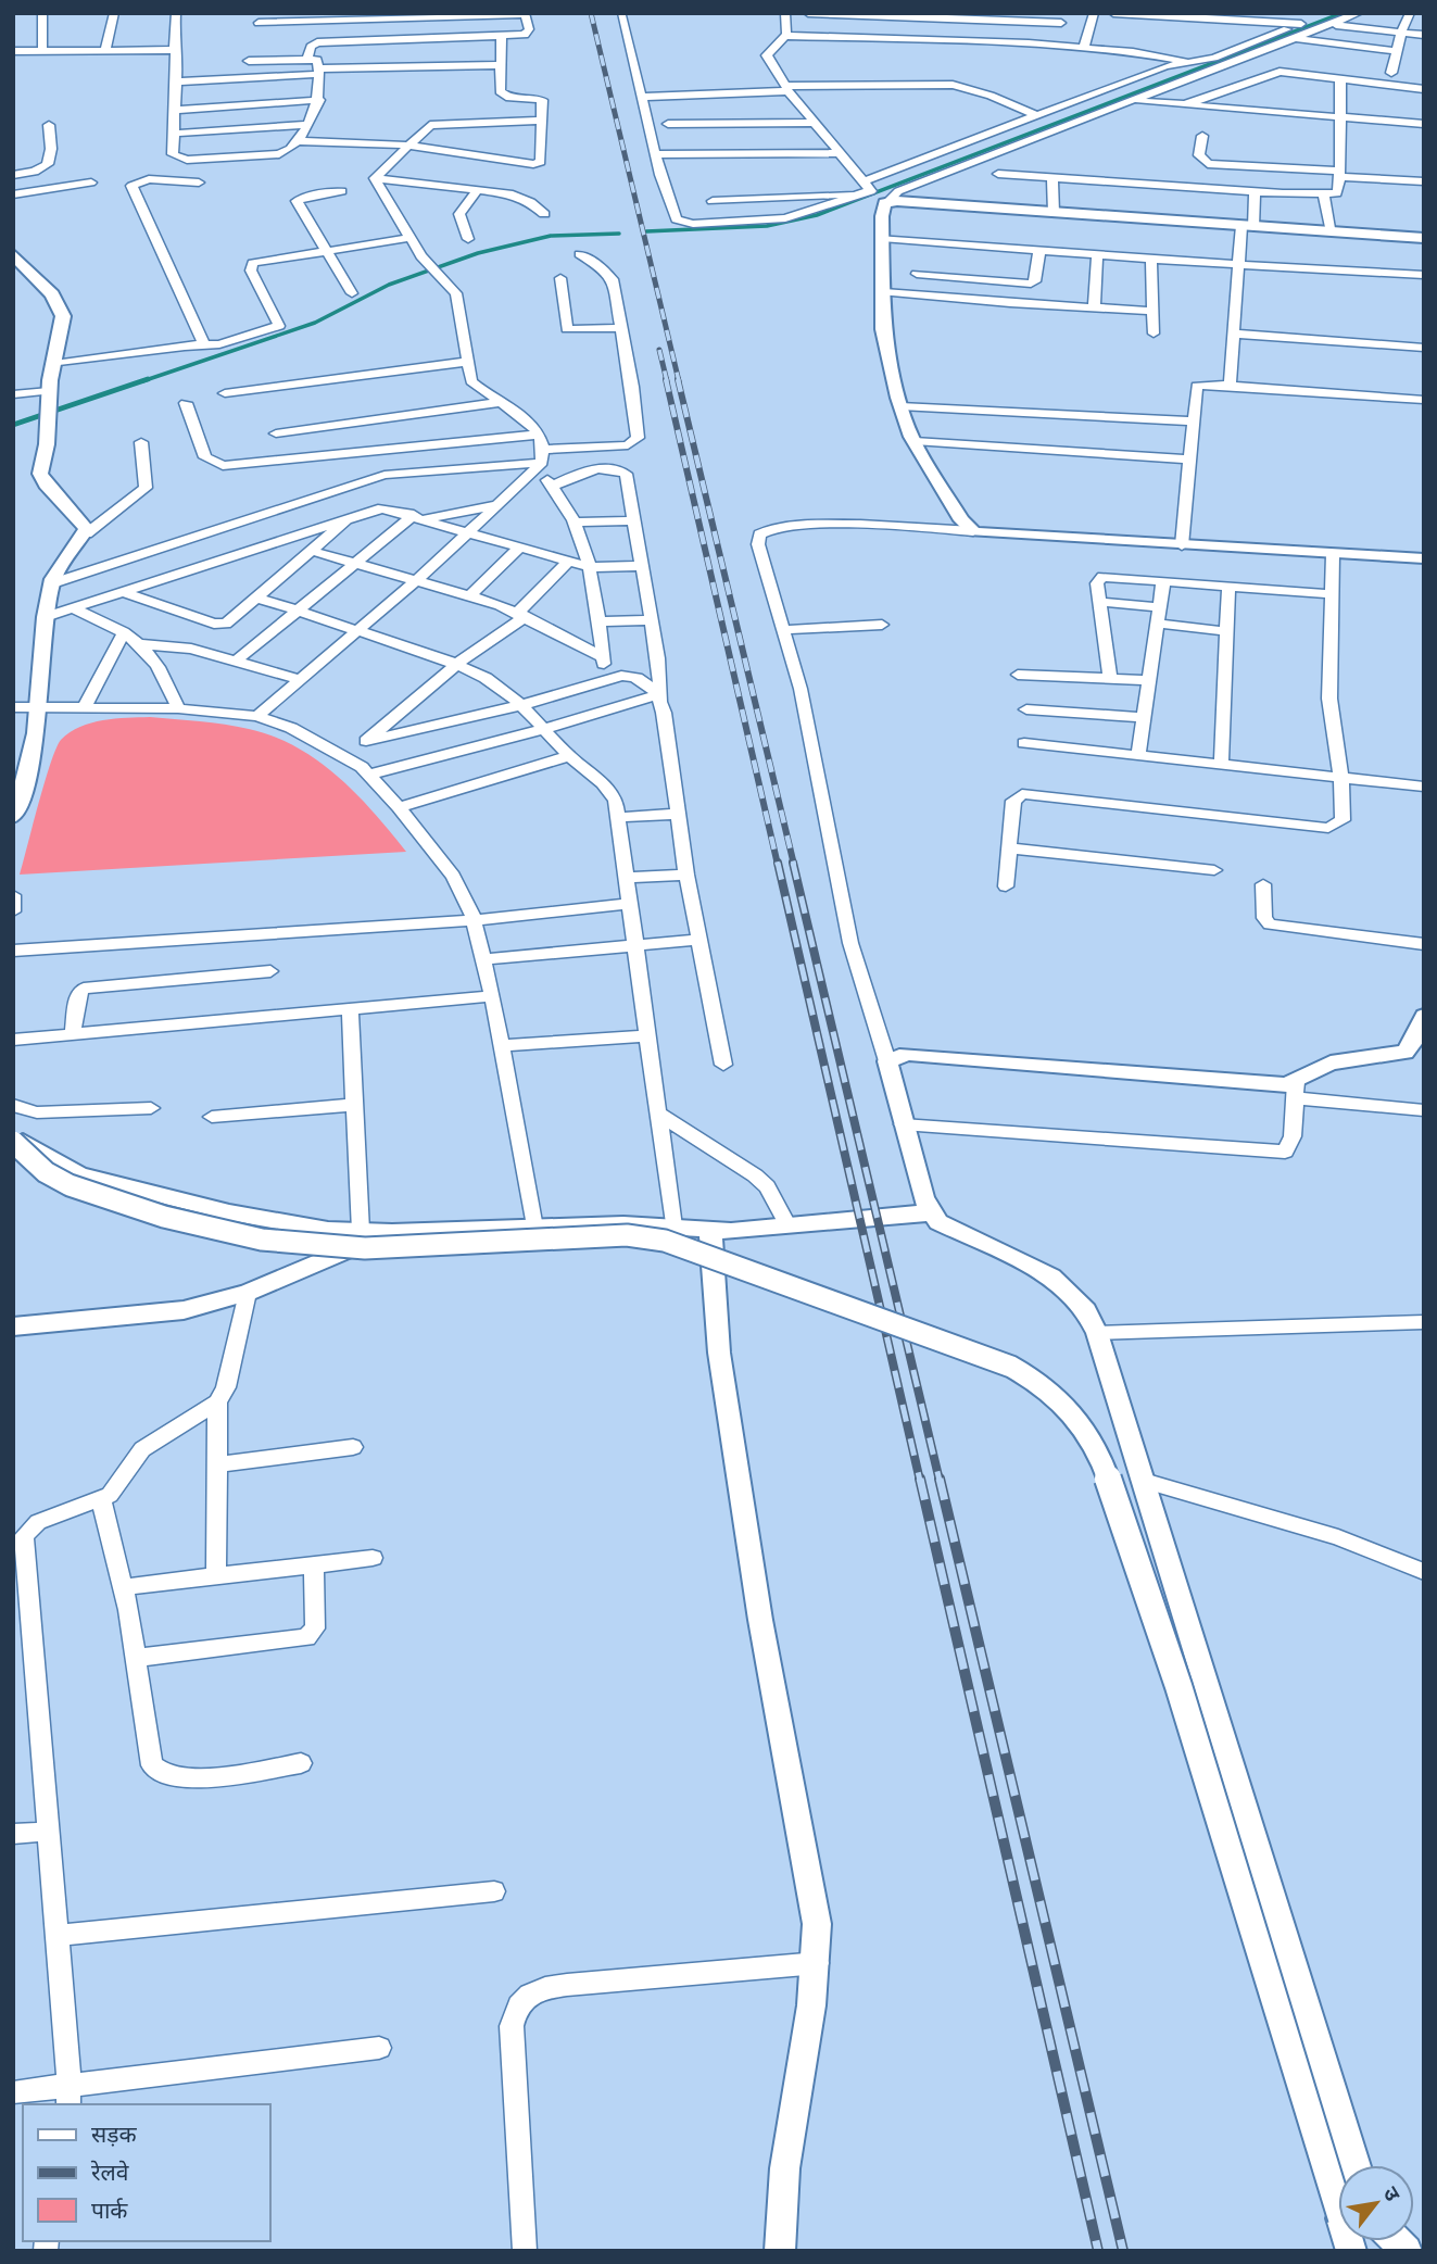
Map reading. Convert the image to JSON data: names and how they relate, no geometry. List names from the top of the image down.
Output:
{
  "legend": ["सड़क", "रेलवे", "पार्क"],
  "north": "top right"
}
